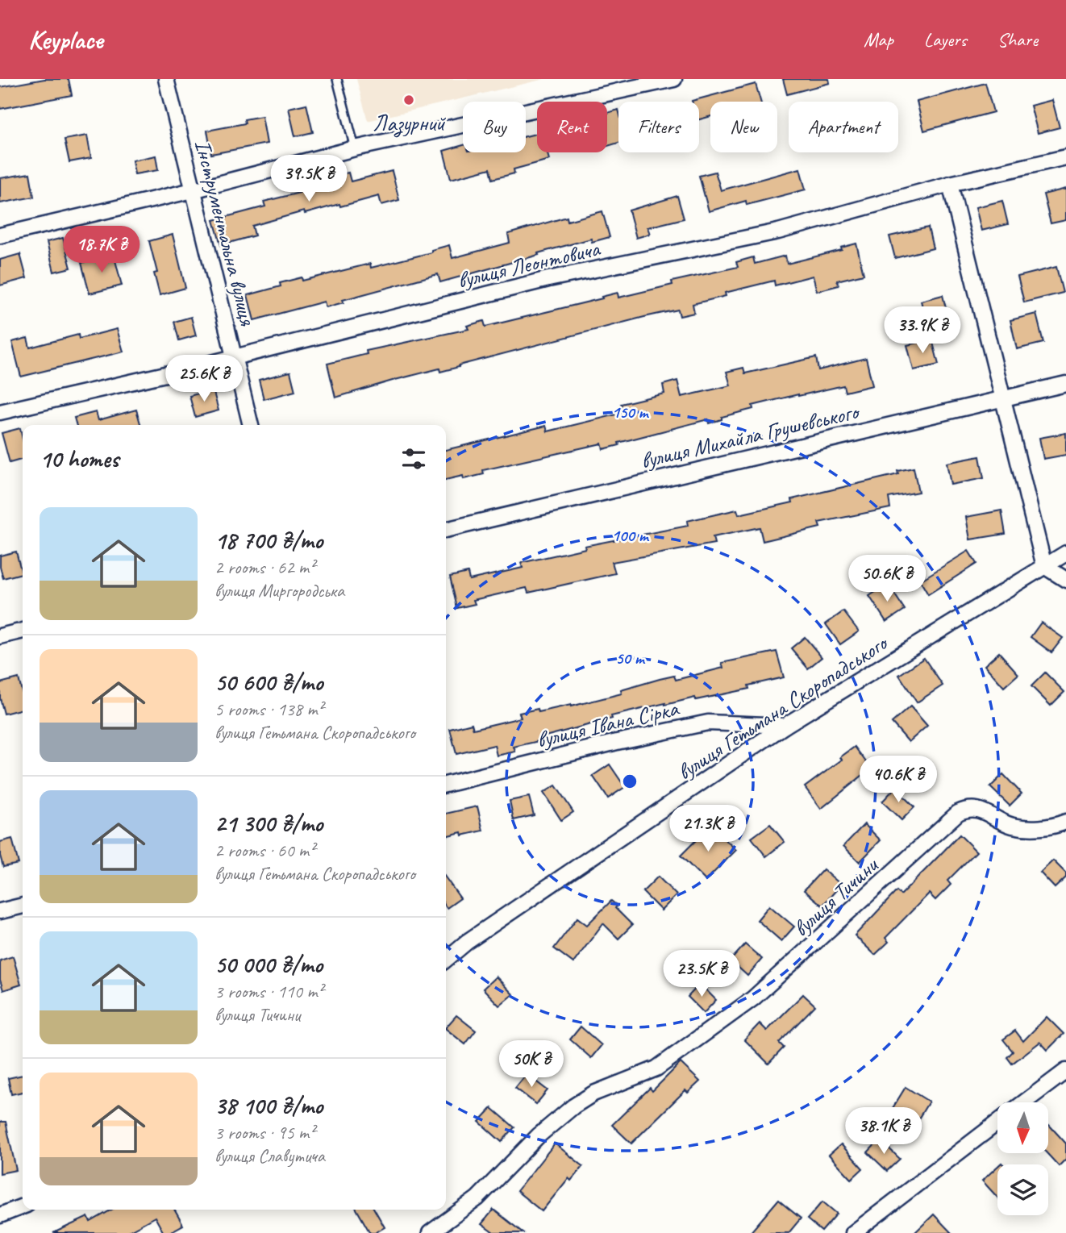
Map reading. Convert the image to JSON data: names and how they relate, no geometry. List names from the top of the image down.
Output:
{
  "streets": {
    "street": [
      "Інструментальна вулиця",
      "вулиця Леонтовича",
      "вулиця Михайла Грушевського",
      "вулиця Гетьмана Скоропадського",
      "вулиця Івана Сірка",
      "вулиця Тичини"
    ]
  },
  "crossings": [
    ["Інструментальна вулиця", "вулиця Леонтовича"],
    ["вулиця Гетьмана Скоропадського", "вулиця Івана Сірка"]
  ],
  "places": ["Лазурний"],
  "north": "bottom",
  "page": {
    "header": "Keyplace",
    "nav": ["Map", "Layers", "Share"],
    "chip": [
      "Buy",
      "Rent",
      "Filters",
      "New",
      "Apartment"
    ],
    "price": [
      "39.5K ₴",
      "18.7K ₴",
      "33.9K ₴",
      "25.6K ₴",
      "50.6K ₴",
      "40.6K ₴",
      "21.3K ₴",
      "23.5K ₴",
      "50K ₴",
      "38.1K ₴"
    ],
    "heading": "10 homes",
    "list": [
      {
        "name": "18 700 ₴/mo",
        "note": "2 rooms · 62 m² · вулиця Миргородська"
      },
      {
        "name": "50 600 ₴/mo",
        "note": "5 rooms · 138 m² · вулиця Гетьмана Скоропадського"
      },
      {
        "name": "21 300 ₴/mo",
        "note": "2 rooms · 60 m² · вулиця Гетьмана Скоропадського"
      },
      {
        "name": "50 000 ₴/mo",
        "note": "3 rooms · 110 m² · вулиця Тичини"
      },
      {
        "name": "38 100 ₴/mo",
        "note": "3 rooms · 95 m² · вулиця Славутича"
      }
    ]
  },
  "rings": ["150 m", "100 m", "50 m"]
}
